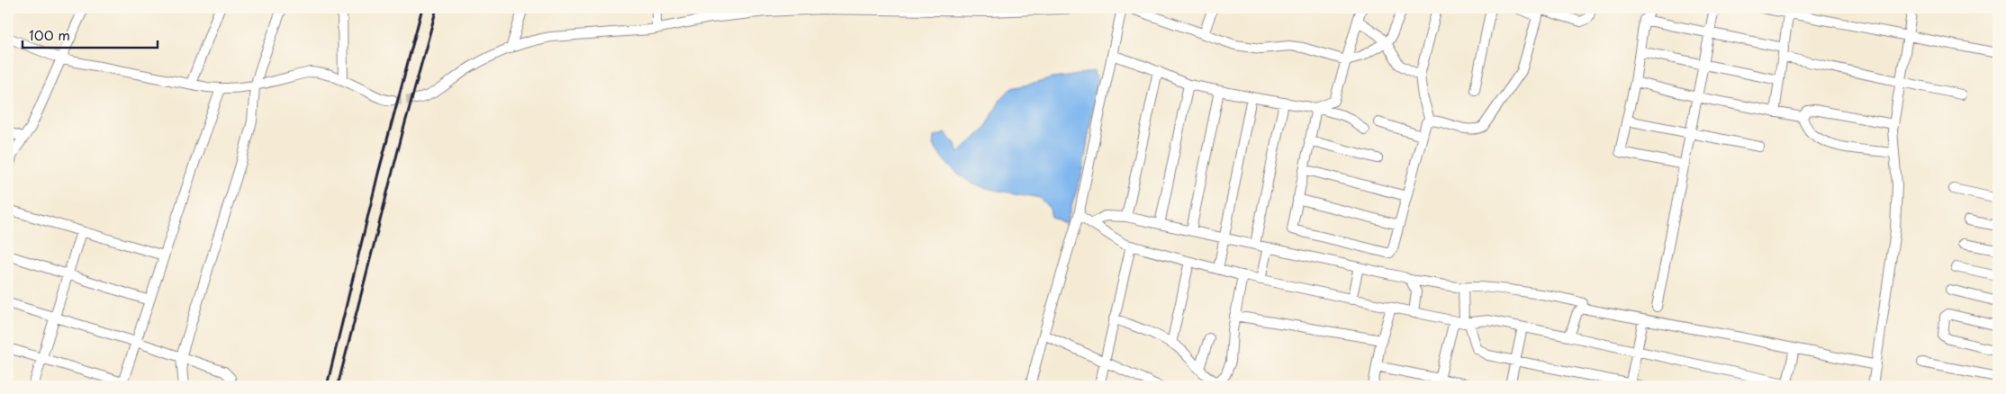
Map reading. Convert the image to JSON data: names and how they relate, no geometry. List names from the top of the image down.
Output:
{
  "scale_bar": "100 m"
}
